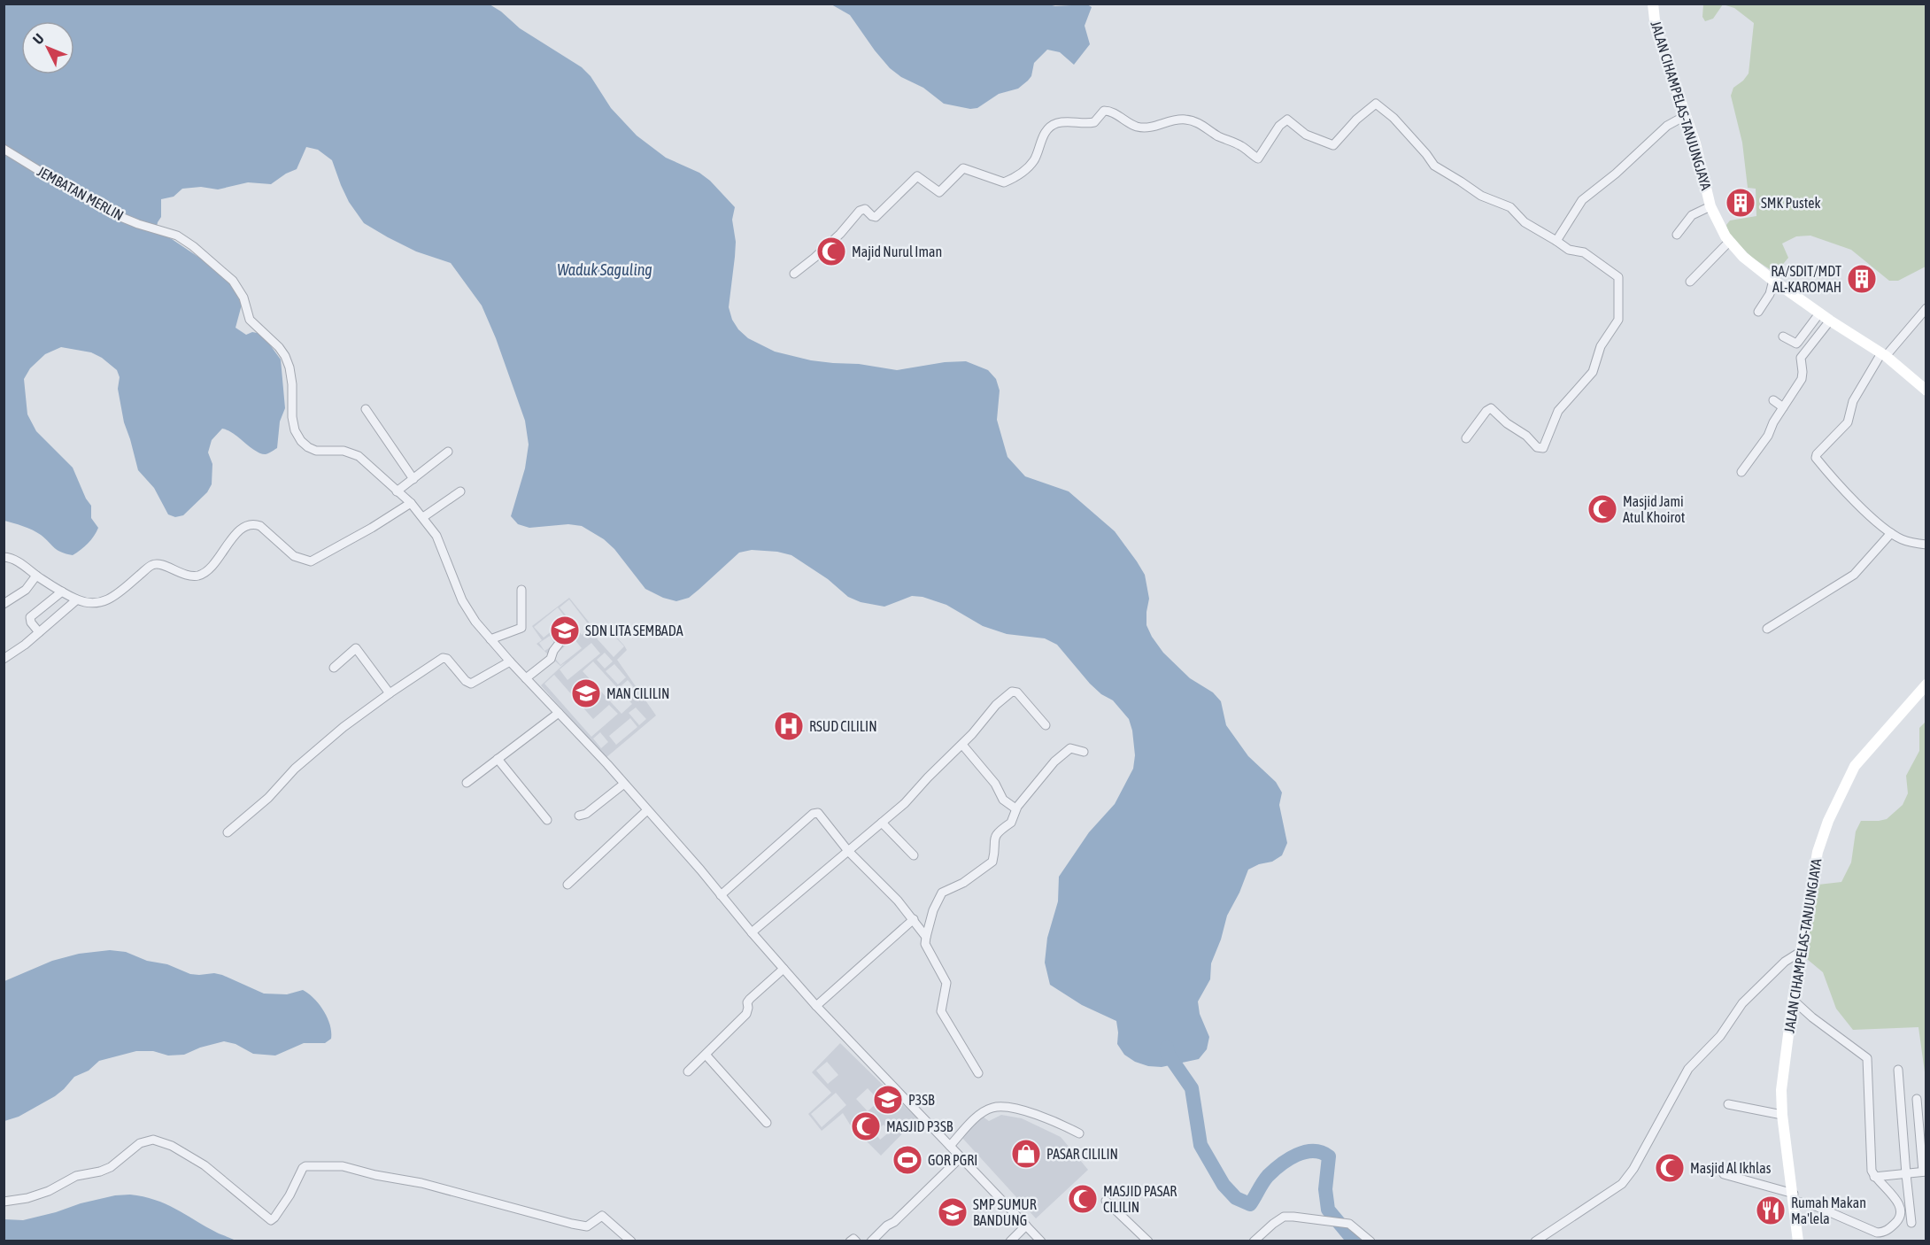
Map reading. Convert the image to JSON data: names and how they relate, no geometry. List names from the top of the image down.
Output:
{
  "streets": {
    "main road": ["JALAN CIHAMPELAS-TANJUNGJAYA"],
    "street": ["JEMBATAN MERLIN"]
  },
  "water": ["Waduk Saguling"],
  "places": {
    "building": ["SMK Pustek", "RA/SDIT/MDT AL-KAROMAH"],
    "mosque": [
      "Majid Nurul Iman",
      "Masjid Jami Atul Khoirot",
      "MASJID P3SB",
      "Masjid Al Ikhlas",
      "MASJID PASAR CILILIN"
    ],
    "school or university": [
      "SDN LITA SEMBADA",
      "MAN CILILIN",
      "P3SB",
      "SMP SUMUR BANDUNG"
    ],
    "hospital": ["RSUD CILILIN"],
    "shop": ["PASAR CILILIN"],
    "sports": ["GOR PGRI"],
    "restaurant": ["Rumah Makan Ma'lela"]
  },
  "north": "top left"
}
